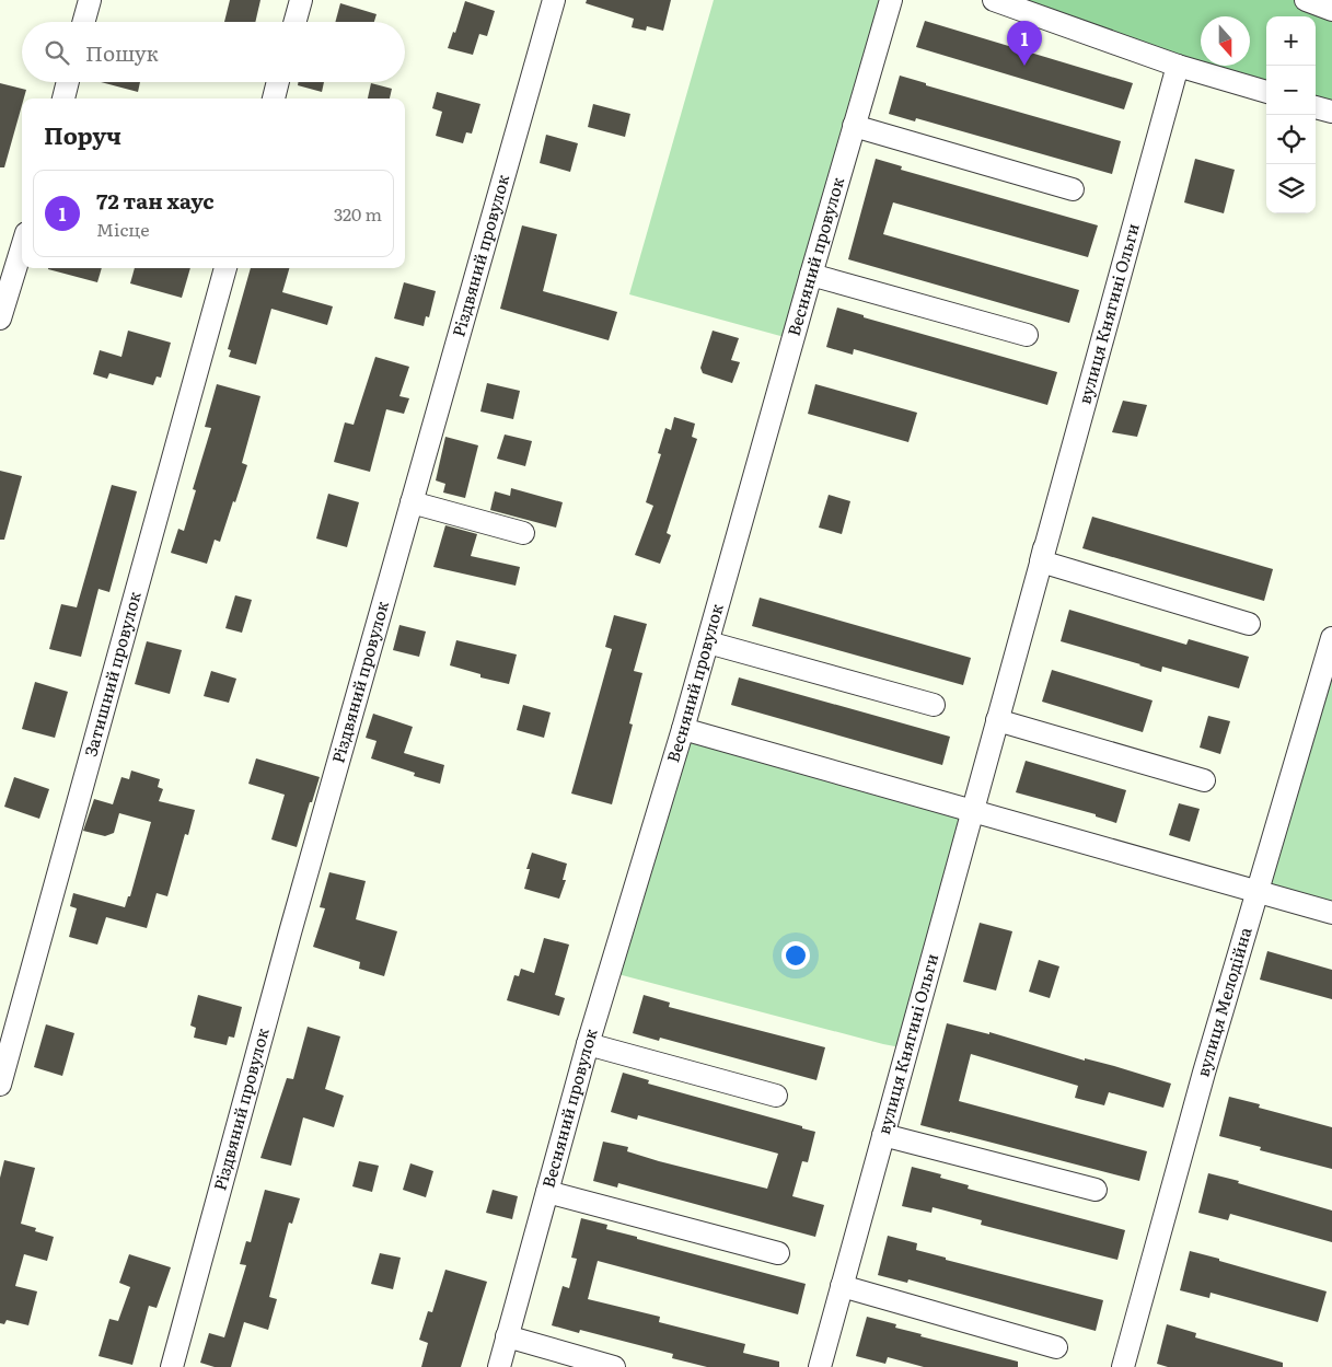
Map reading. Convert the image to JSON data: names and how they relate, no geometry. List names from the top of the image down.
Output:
{
  "streets": {
    "street": [
      "Різдвяний провулок",
      "Весняний провулок",
      "вулиця Княгині Ольги",
      "Затишний провулок",
      "вулиця Мелодійна"
    ]
  },
  "north": "bottom",
  "page": {
    "map_buttons": ["+", "−"],
    "pins": "1",
    "search": "Пошук",
    "heading": "Поруч",
    "list": [
      {
        "mark": "1",
        "name": "72 тан хаус",
        "note": "Місце",
        "value": "320 m"
      }
    ]
  }
}
